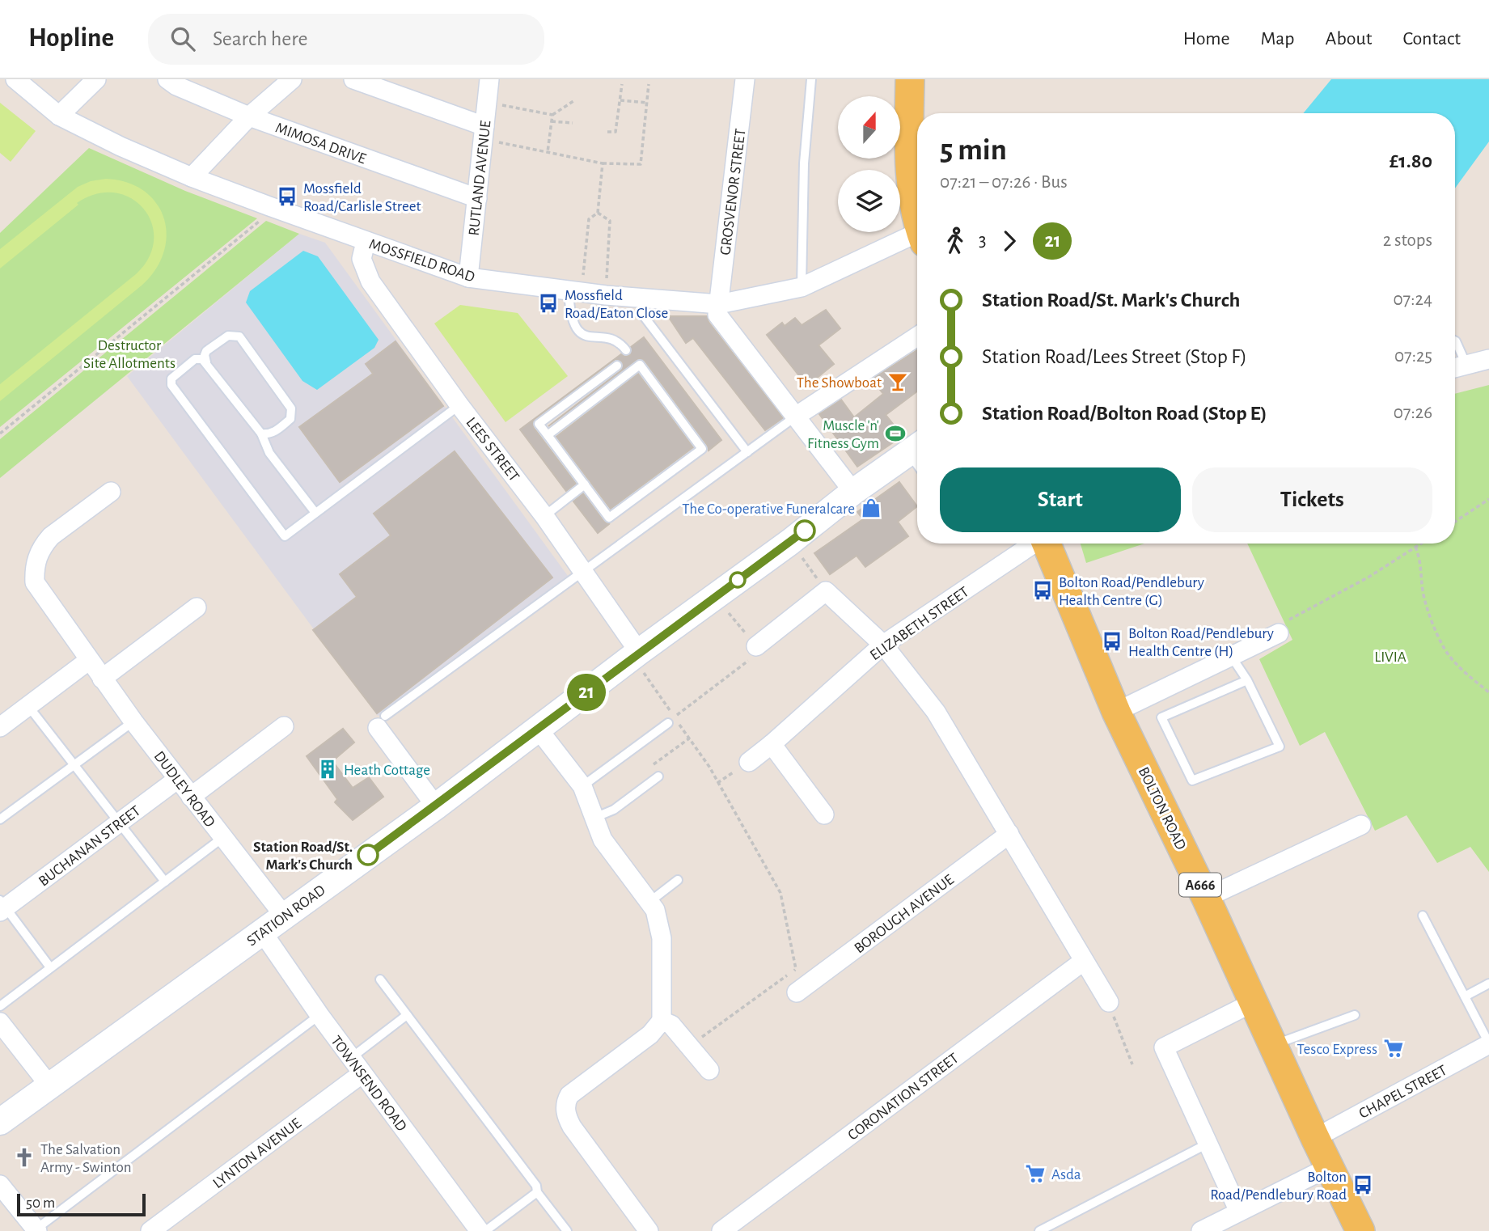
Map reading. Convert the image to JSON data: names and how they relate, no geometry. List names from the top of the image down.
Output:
{
  "streets": {
    "main road": ["BOLTON ROAD", "A666", "STATION ROAD"],
    "street": [
      "MIMOSA DRIVE",
      "RUTLAND AVENUE",
      "GROSVENOR STREET",
      "MOSSFIELD ROAD",
      "LEES STREET",
      "ELIZABETH STREET",
      "DUDLEY ROAD",
      "BUCHANAN STREET",
      "BOROUGH AVENUE",
      "TOWNSEND ROAD",
      "CHAPEL STREET",
      "CORONATION STREET",
      "LYNTON AVENUE"
    ]
  },
  "crossings": [
    ["MIMOSA DRIVE", "RUTLAND AVENUE"],
    ["RUTLAND AVENUE", "MOSSFIELD ROAD"],
    ["GROSVENOR STREET", "MOSSFIELD ROAD"],
    ["MOSSFIELD ROAD", "LEES STREET"],
    ["LEES STREET", "STATION ROAD"],
    ["DUDLEY ROAD", "BUCHANAN STREET"],
    ["DUDLEY ROAD", "STATION ROAD"],
    ["BOLTON ROAD", "CHAPEL STREET"],
    ["STATION ROAD", "TOWNSEND ROAD"],
    ["TOWNSEND ROAD", "LYNTON AVENUE"]
  ],
  "parks": ["Destructor Site Allotments", "LIVIA"],
  "places": {
    "bus stop": [
      "Mossfield Road/Carlisle Street",
      "Mossfield Road/Eaton Close",
      "Bolton Road/Pendlebury Health Centre (G)",
      "Bolton Road/Pendlebury Health Centre (H)",
      "Bolton Road/Pendlebury Road"
    ],
    "bar": ["The Showboat"],
    "sports": ["Muscle 'n' Fitness Gym"],
    "shop": ["The Co-operative Funeralcare"],
    "building": ["Heath Cottage"],
    "other": ["Station Road/St. Mark's Church"],
    "supermarket": ["Tesco Express", "Asda"],
    "church": ["The Salvation Army - Swinton"]
  },
  "lines": ["bus line 21"],
  "scale_bar": "50 m",
  "north": "top",
  "page": {
    "header": "Hopline",
    "search": "Search here",
    "nav": [
      "Home",
      "Map",
      "About",
      "Contact"
    ],
    "on_map": "21",
    "heading": ["5 min", "07:21 – 07:26 · Bus", "£1.80"],
    "legs": ["3", "21", "2 stops"],
    "list": [
      {
        "name": "Station Road/St. Mark's Church",
        "value": "07:24"
      },
      {
        "name": "Station Road/Lees Street (Stop F)",
        "value": "07:25"
      },
      {
        "name": "Station Road/Bolton Road (Stop E)",
        "value": "07:26"
      }
    ],
    "buttons": ["Start", "Tickets"],
    "scale": "50 m"
  }
}
